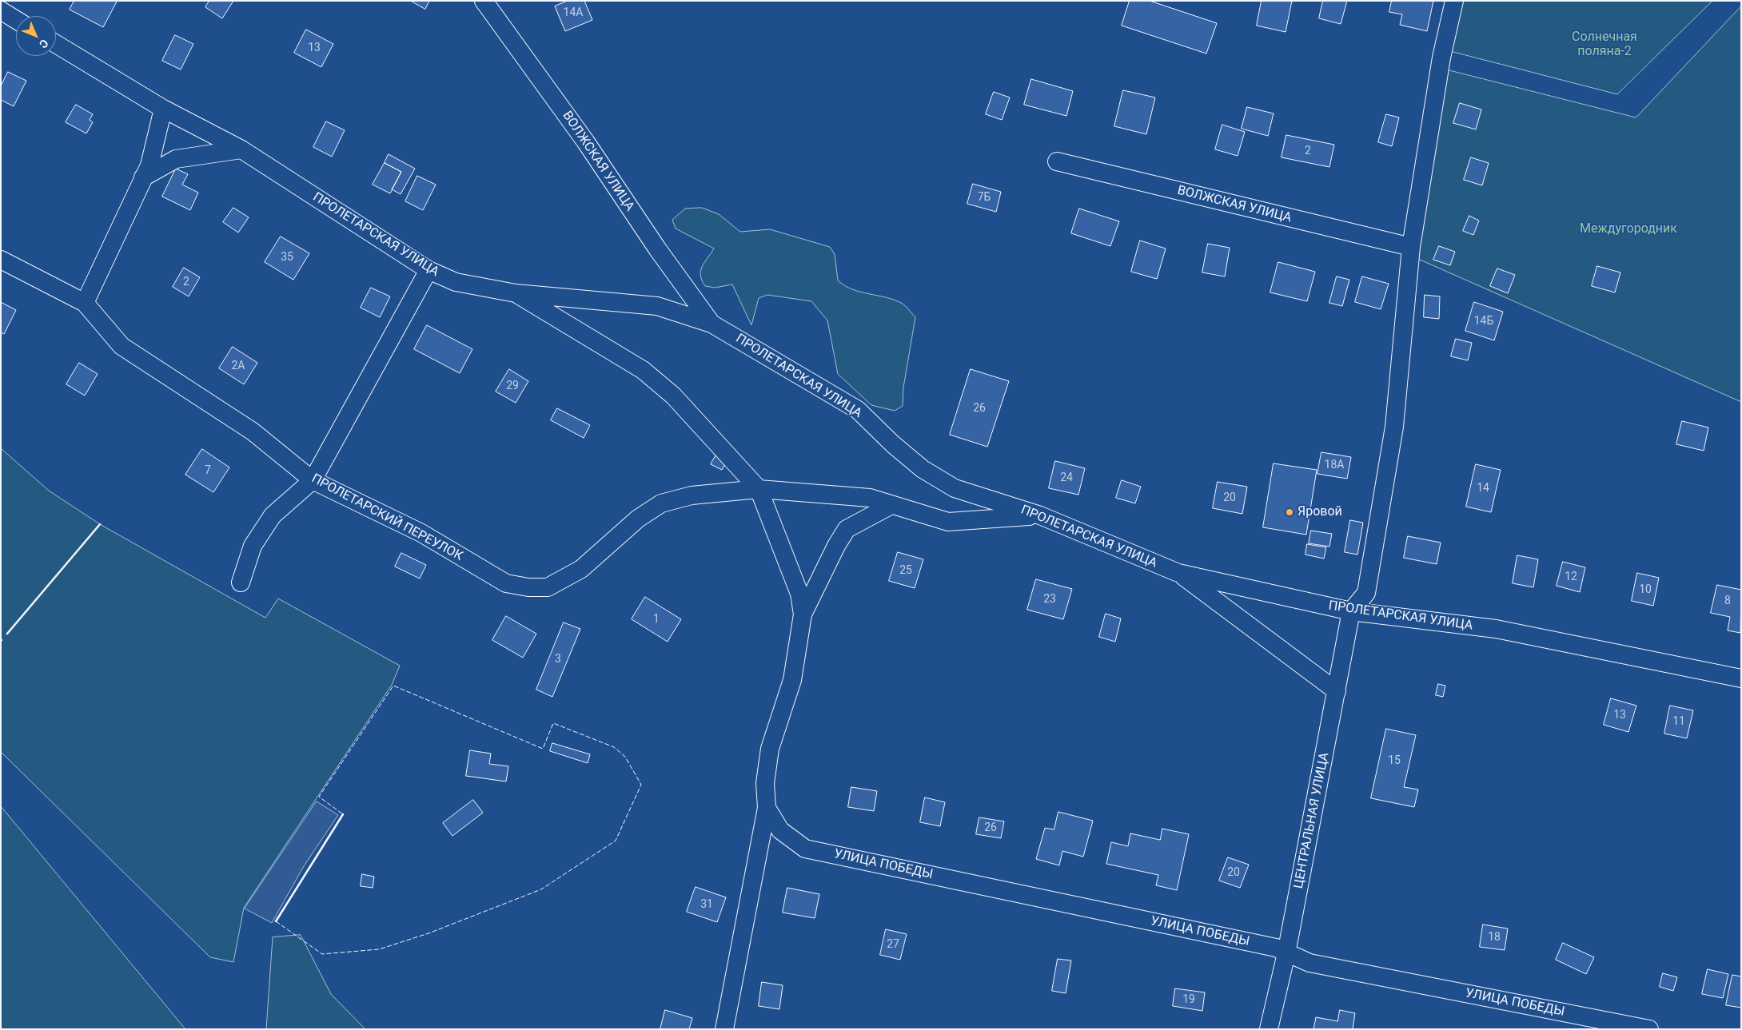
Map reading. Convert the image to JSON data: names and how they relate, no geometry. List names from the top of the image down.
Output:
{
  "streets": {
    "street": [
      "ВОЛЖСКАЯ УЛИЦА",
      "ПРОЛЕТАРСКАЯ УЛИЦА",
      "ПРОЛЕТАРСКИЙ ПЕРЕУЛОК",
      "ЦЕНТРАЛЬНАЯ УЛИЦА",
      "УЛИЦА ПОБЕДЫ"
    ]
  },
  "crossings": [
    ["ВОЛЖСКАЯ УЛИЦА", "ПРОЛЕТАРСКАЯ УЛИЦА"],
    ["ПРОЛЕТАРСКАЯ УЛИЦА", "ПРОЛЕТАРСКИЙ ПЕРЕУЛОК"],
    ["ПРОЛЕТАРСКАЯ УЛИЦА", "ЦЕНТРАЛЬНАЯ УЛИЦА"],
    ["ЦЕНТРАЛЬНАЯ УЛИЦА", "УЛИЦА ПОБЕДЫ"]
  ],
  "parks": ["Солнечная поляна-2", "Междугородник"],
  "places": ["Яровой"],
  "house_numbers": [
    "14А",
    "13",
    "2",
    "7Б",
    "35",
    "2",
    "14Б",
    "2А",
    "29",
    "26",
    "18А",
    "7",
    "24",
    "14",
    "20",
    "25",
    "12",
    "10",
    "23",
    "8",
    "1",
    "3",
    "13",
    "11",
    "15",
    "26",
    "20",
    "31",
    "18",
    "27",
    "19"
  ],
  "north": "bottom right"
}
